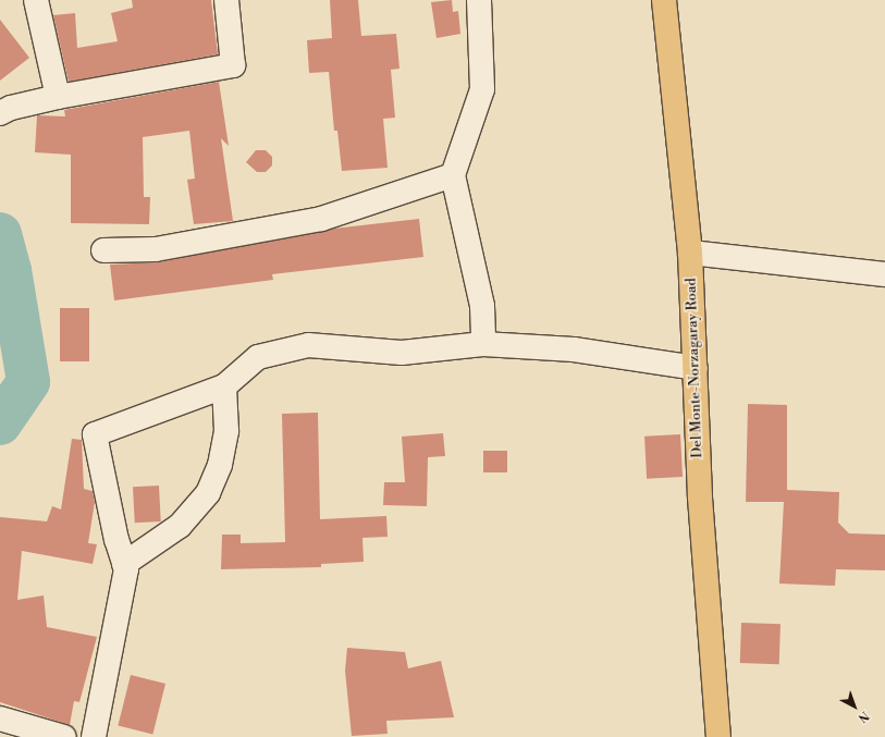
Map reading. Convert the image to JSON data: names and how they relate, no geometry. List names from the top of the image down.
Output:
{
  "streets": {
    "main road": ["Del Monte-Norzagaray Road"]
  },
  "north": "bottom right"
}
